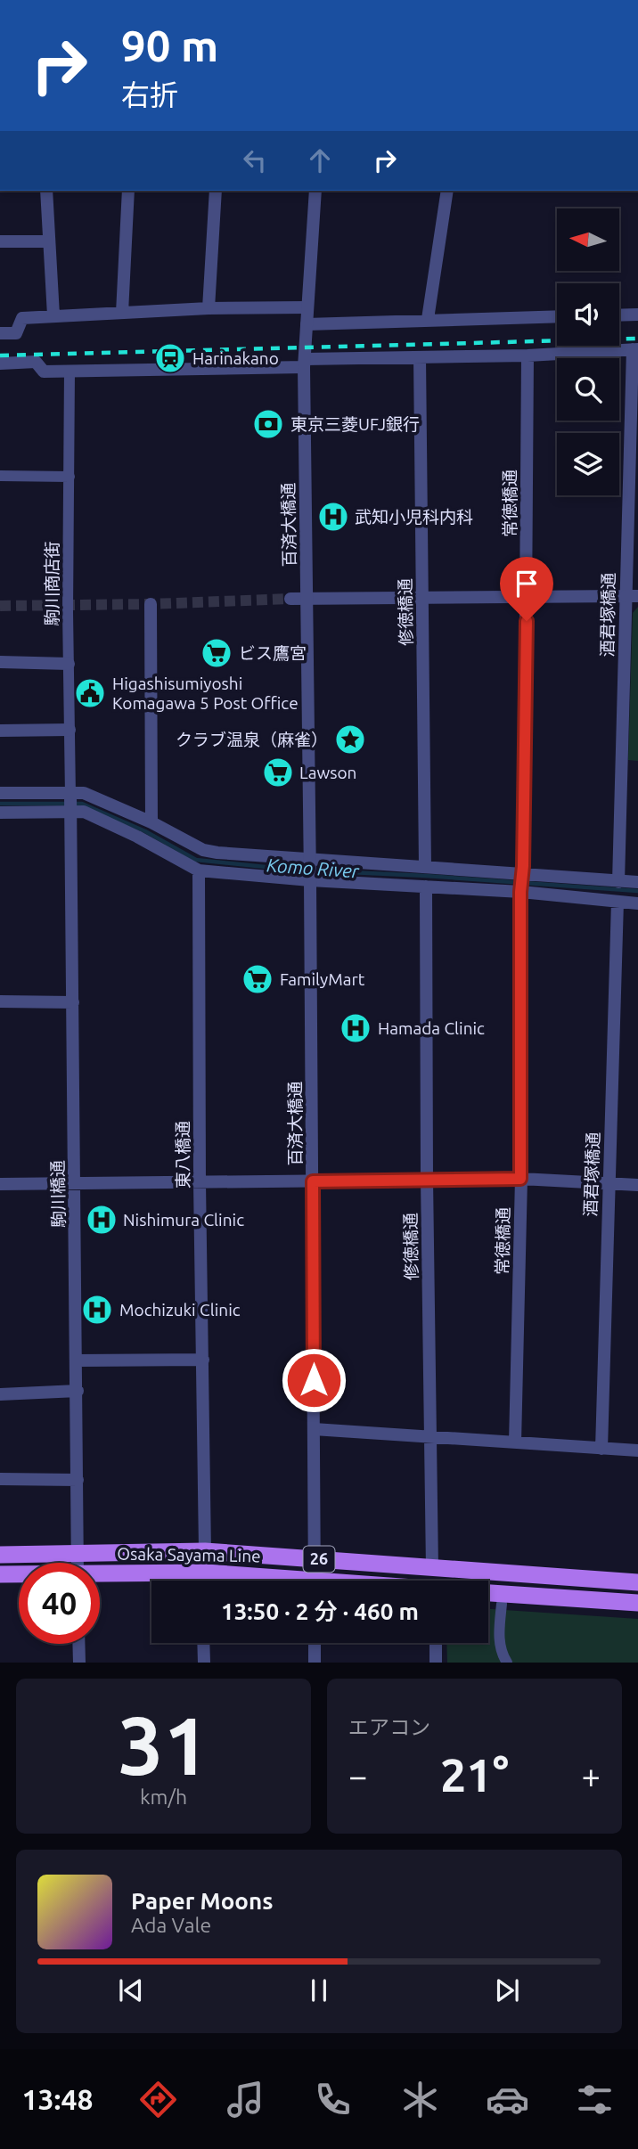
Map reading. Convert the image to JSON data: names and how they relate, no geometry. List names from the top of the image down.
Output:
{
  "streets": {
    "main road": ["Osaka Sayama Line", "26"],
    "street": [
      "常徳橋通",
      "百済大橋通",
      "駒川商店街",
      "修徳橋通",
      "酒君塚橋通",
      "東八橋通",
      "駒川橋通"
    ]
  },
  "crossings": [
    ["百済大橋通", "Osaka Sayama Line"],
    ["駒川商店街", "駒川橋通"],
    ["修徳橋通", "Osaka Sayama Line"],
    ["東八橋通", "Osaka Sayama Line"],
    ["駒川橋通", "Osaka Sayama Line"]
  ],
  "water": ["Komo River"],
  "places": {
    "station": ["Harinakano"],
    "bank": ["東京三菱UFJ銀行"],
    "hospital": [
      "武知小児科内科",
      "Hamada Clinic",
      "Nishimura Clinic",
      "Mochizuki Clinic"
    ],
    "supermarket": ["ビス鷹宮", "Lawson", "FamilyMart"],
    "public building": ["Higashisumiyoshi Komagawa 5 Post Office"],
    "place": ["クラブ温泉（麻雀）"]
  },
  "north": "left",
  "page": {
    "turn": ["90 m", "右折"],
    "limit": "40",
    "trip": "13:50 · 2 分 · 460 m",
    "tile": [
      ["31", "km/h"],
      "エアコン"
    ],
    "heat": ["−", "21°", "+"],
    "song": ["Paper Moons", "Ada Vale"],
    "tabs": "13:48"
  }
}
